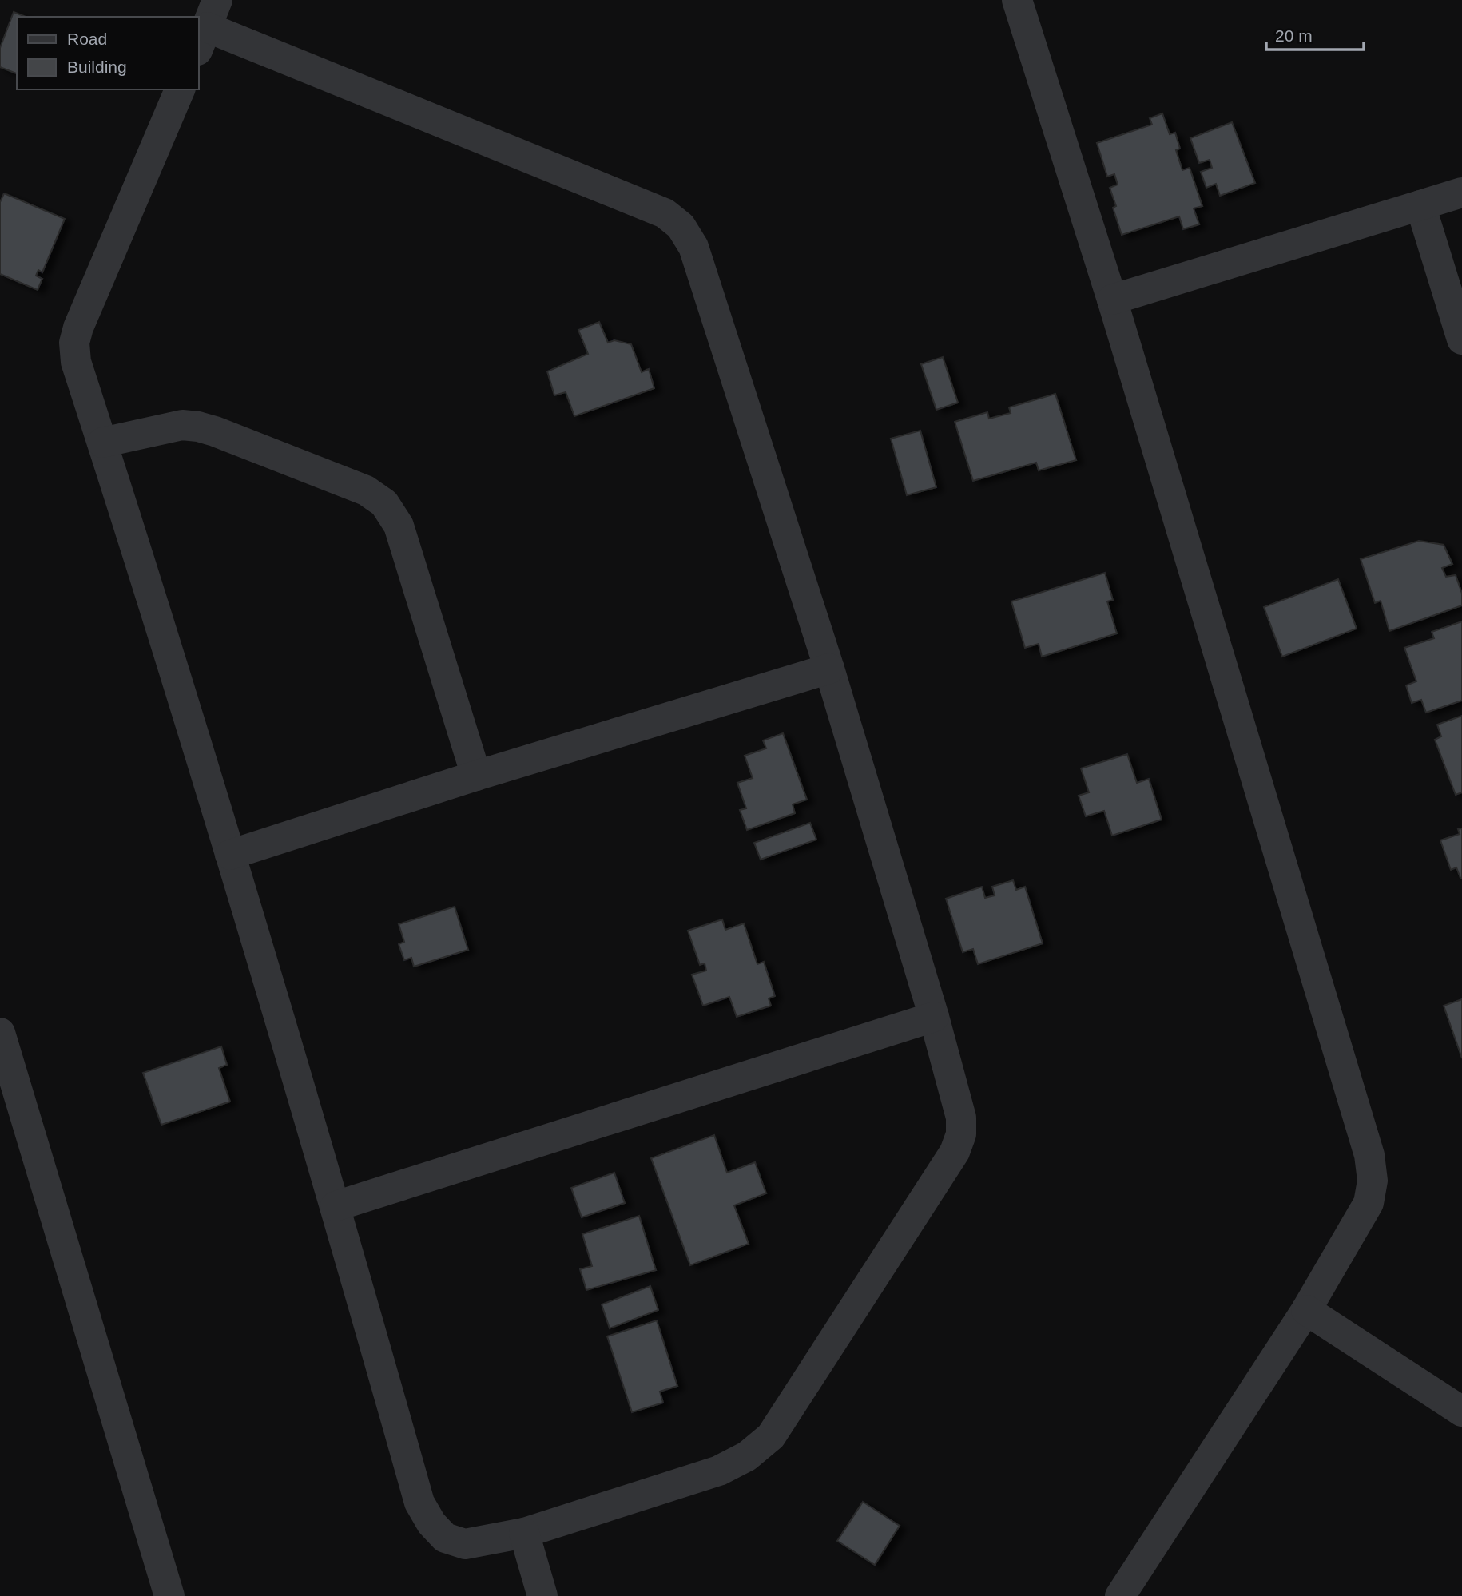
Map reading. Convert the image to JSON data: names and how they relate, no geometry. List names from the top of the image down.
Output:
{
  "legend": ["Road", "Building"],
  "scale_bar": "20 m"
}
